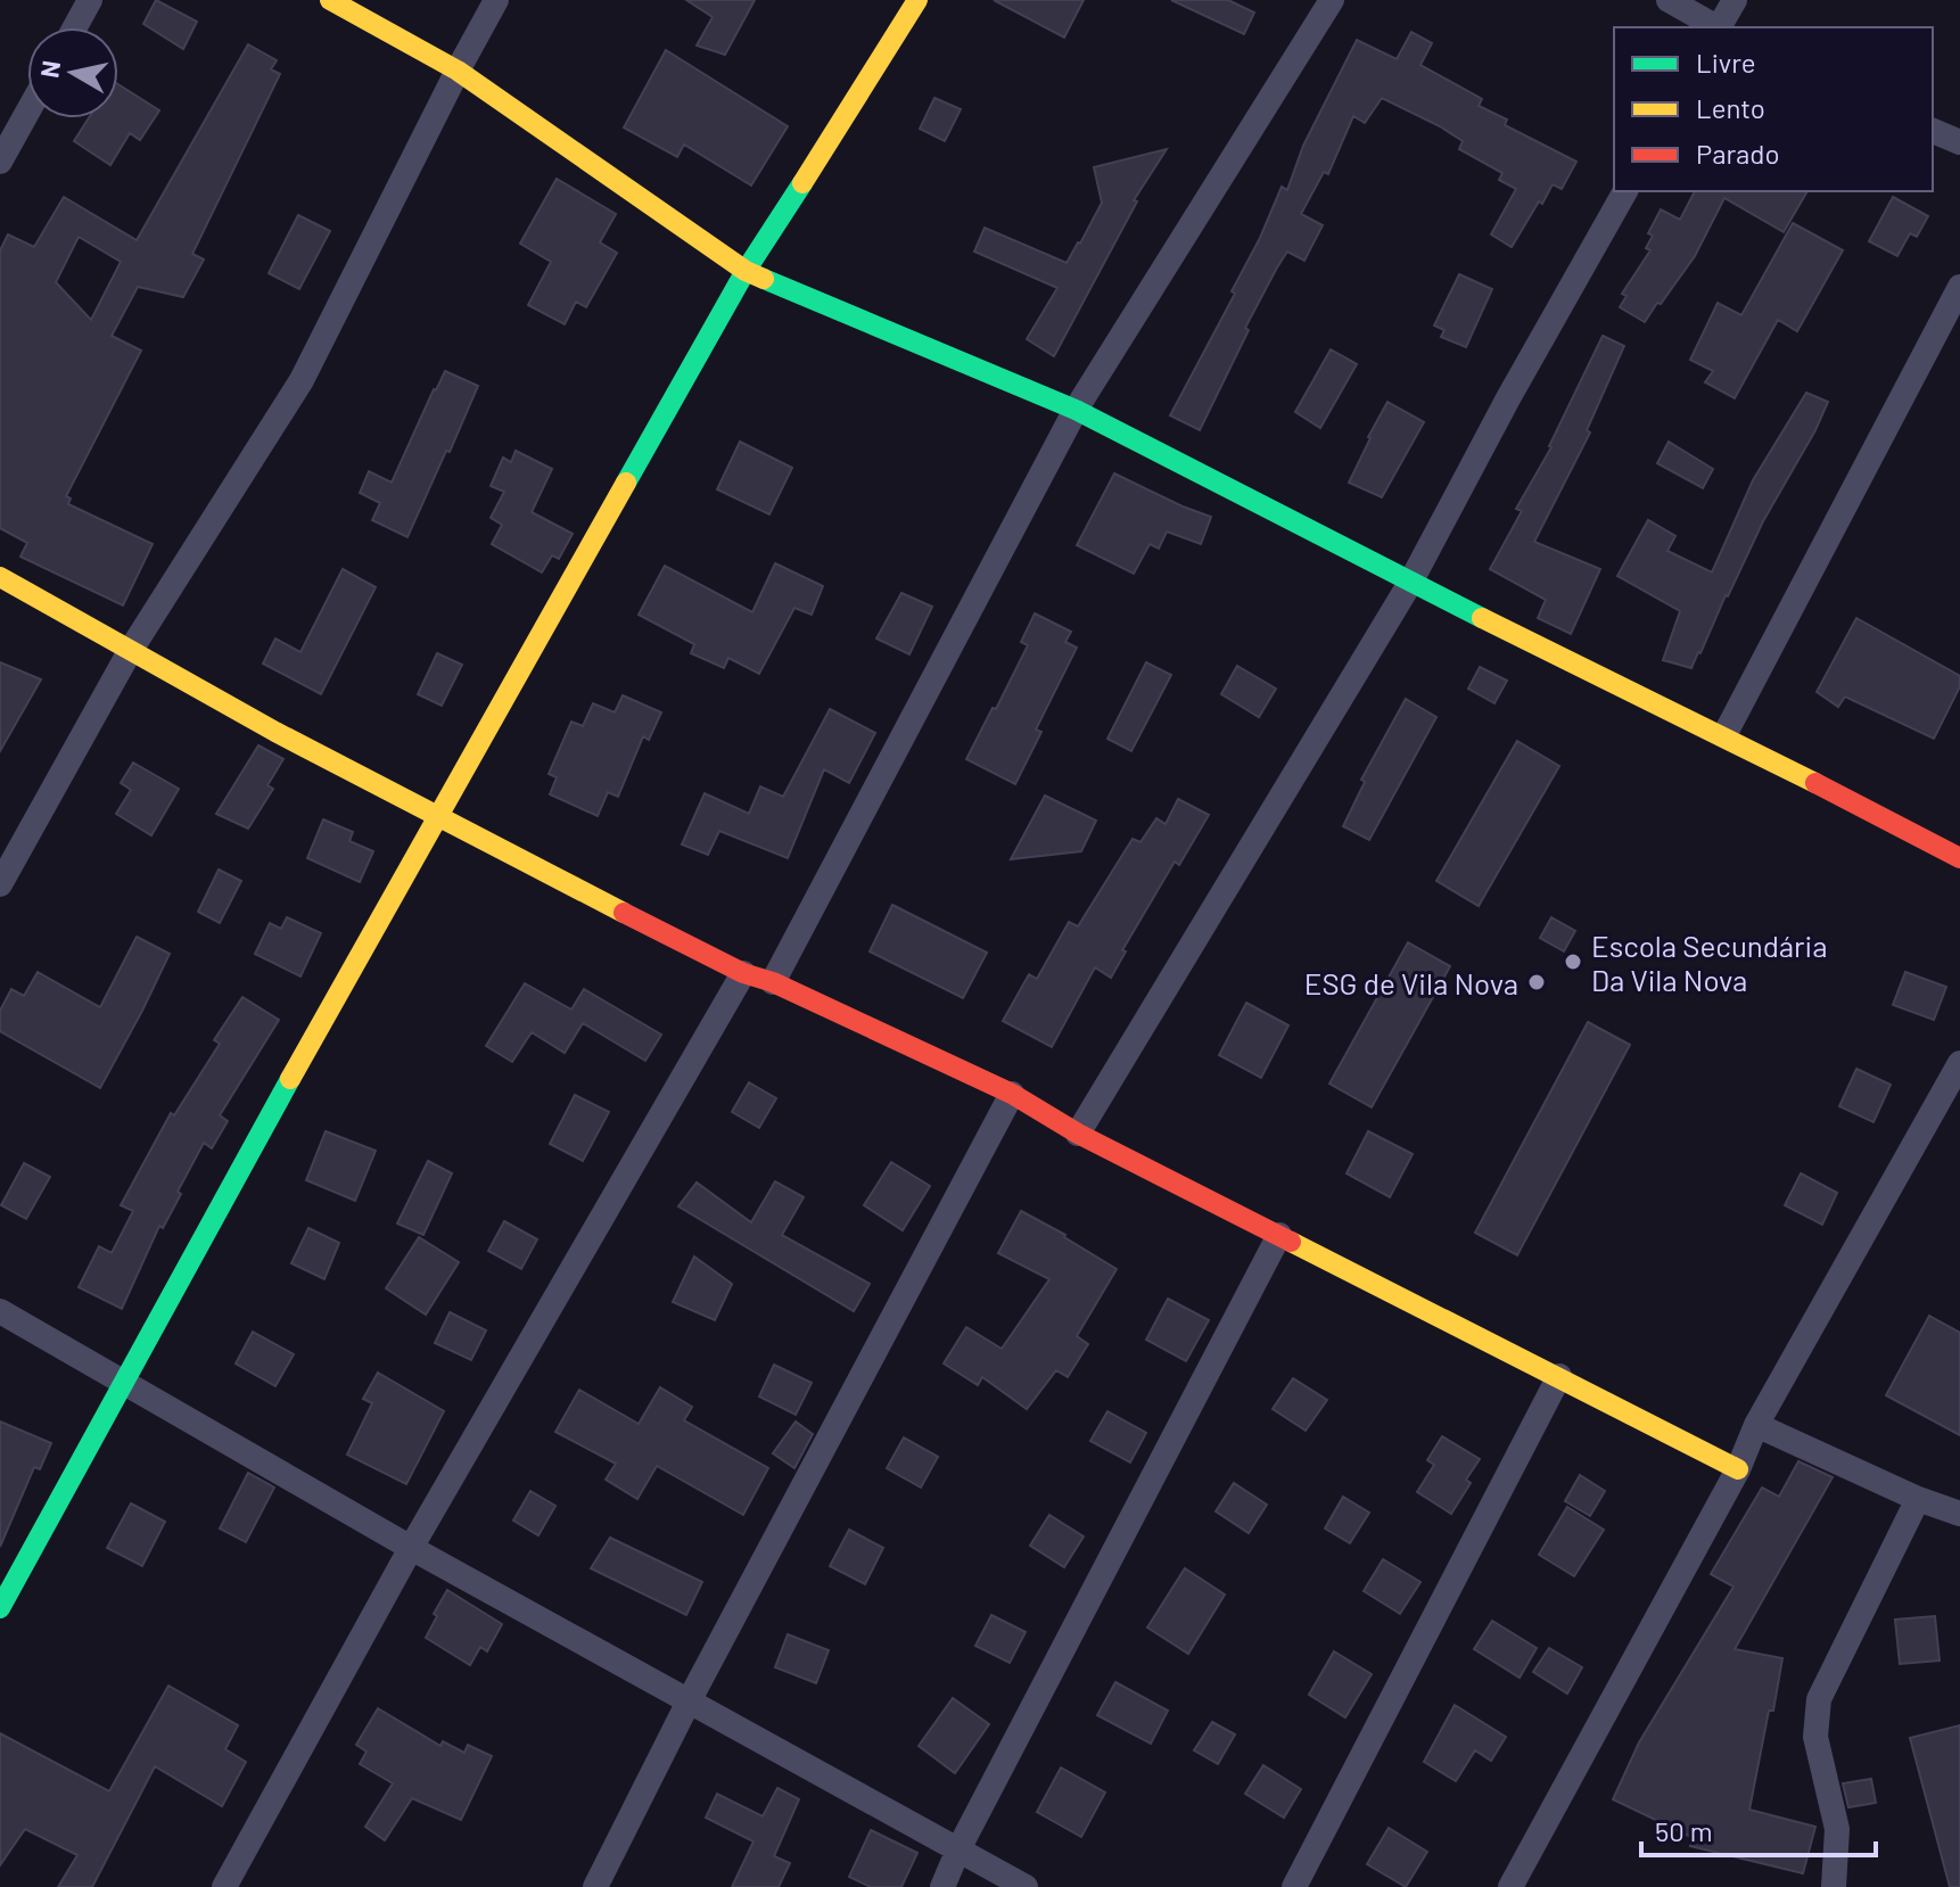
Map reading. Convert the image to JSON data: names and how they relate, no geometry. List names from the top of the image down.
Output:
{
  "places": ["Escola Secundária Da Vila Nova", "ESG de Vila Nova"],
  "legend": ["Livre", "Lento", "Parado"],
  "scale_bar": "50 m",
  "north": "left"
}
